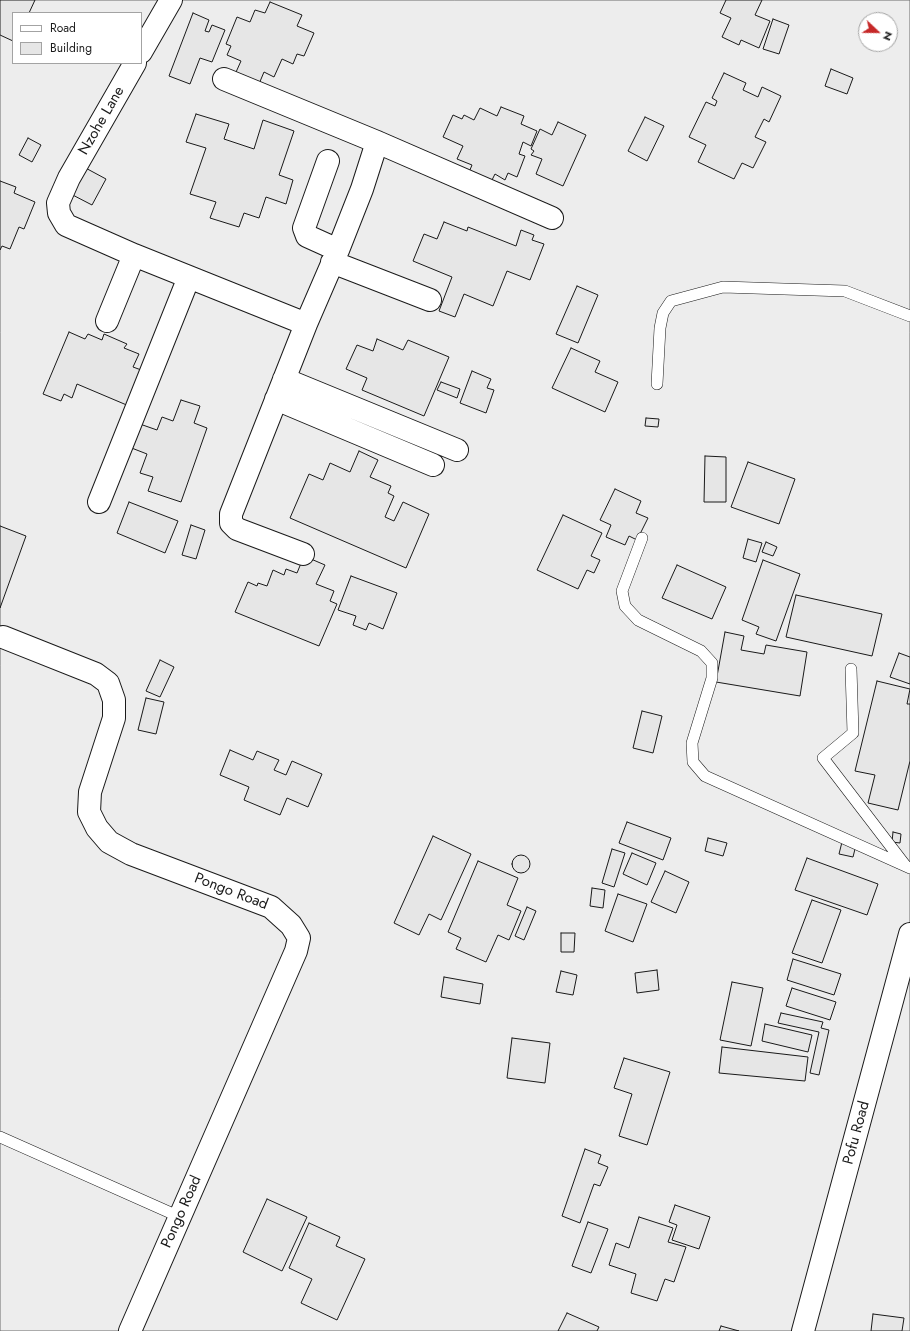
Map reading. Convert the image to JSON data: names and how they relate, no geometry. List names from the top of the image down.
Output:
{
  "streets": {
    "street": ["Nzohe Lane", "Pongo Road", "Pofu Road"]
  },
  "legend": ["Road", "Building"],
  "north": "right"
}
